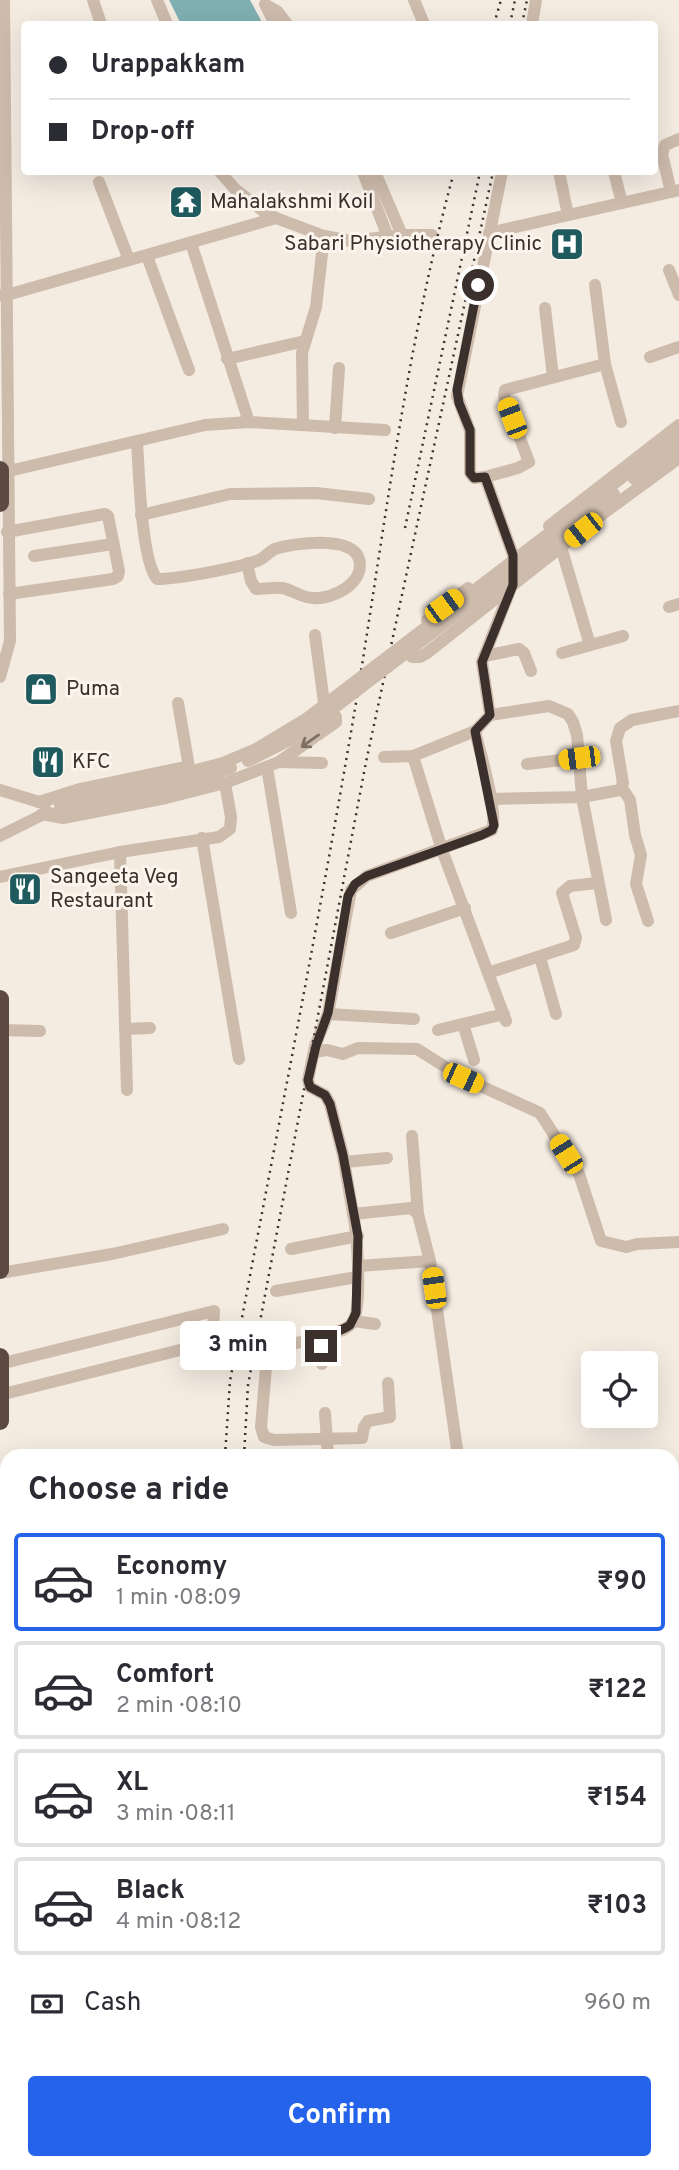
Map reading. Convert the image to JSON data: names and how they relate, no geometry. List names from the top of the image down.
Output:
{
  "places": {
    "temple": ["Mahalakshmi Koil"],
    "hospital": ["Sabari Physiotherapy Clinic"],
    "shop": ["Puma"],
    "restaurant": ["KFC", "Sangeeta Veg Restaurant"]
  },
  "page": {
    "banner": ["Urappakkam", "Drop-off"],
    "bubble": "3 min",
    "heading": "Choose a ride",
    "list": [
      {
        "name": "Economy",
        "note": "1 min · 08:09",
        "value": "₹90"
      },
      {
        "name": "Comfort",
        "note": "2 min · 08:10",
        "value": "₹122"
      },
      {
        "name": "XL",
        "note": "3 min · 08:11",
        "value": "₹154"
      },
      {
        "name": "Black",
        "note": "4 min · 08:12",
        "value": "₹103"
      }
    ],
    "pay": ["Cash", "960 m"],
    "buttons": "Confirm"
  }
}
